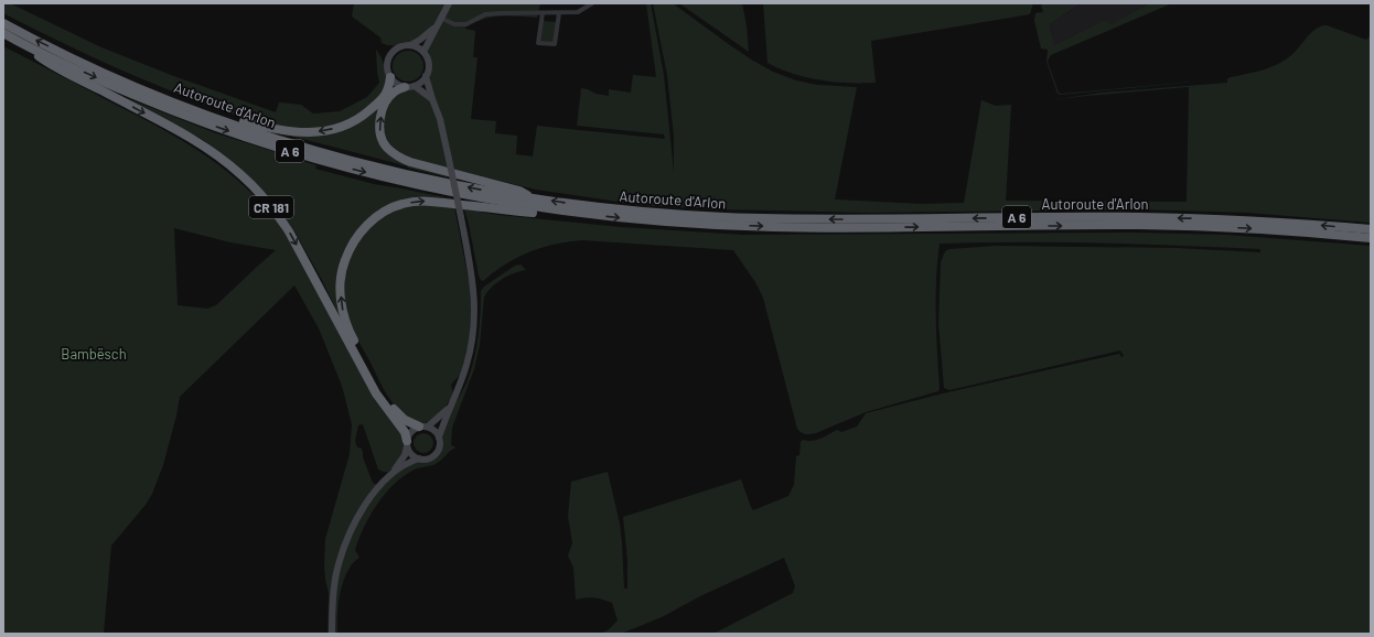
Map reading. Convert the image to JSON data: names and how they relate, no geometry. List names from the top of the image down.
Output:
{
  "streets": {
    "highway": ["Autoroute d'Arlon", "A 6", "CR 181"]
  },
  "crossings": [
    ["Autoroute d'Arlon", "A 6"],
    ["Autoroute d'Arlon", "CR 181"],
    ["A 6", "CR 181"]
  ],
  "parks": ["Bambësch"]
}
